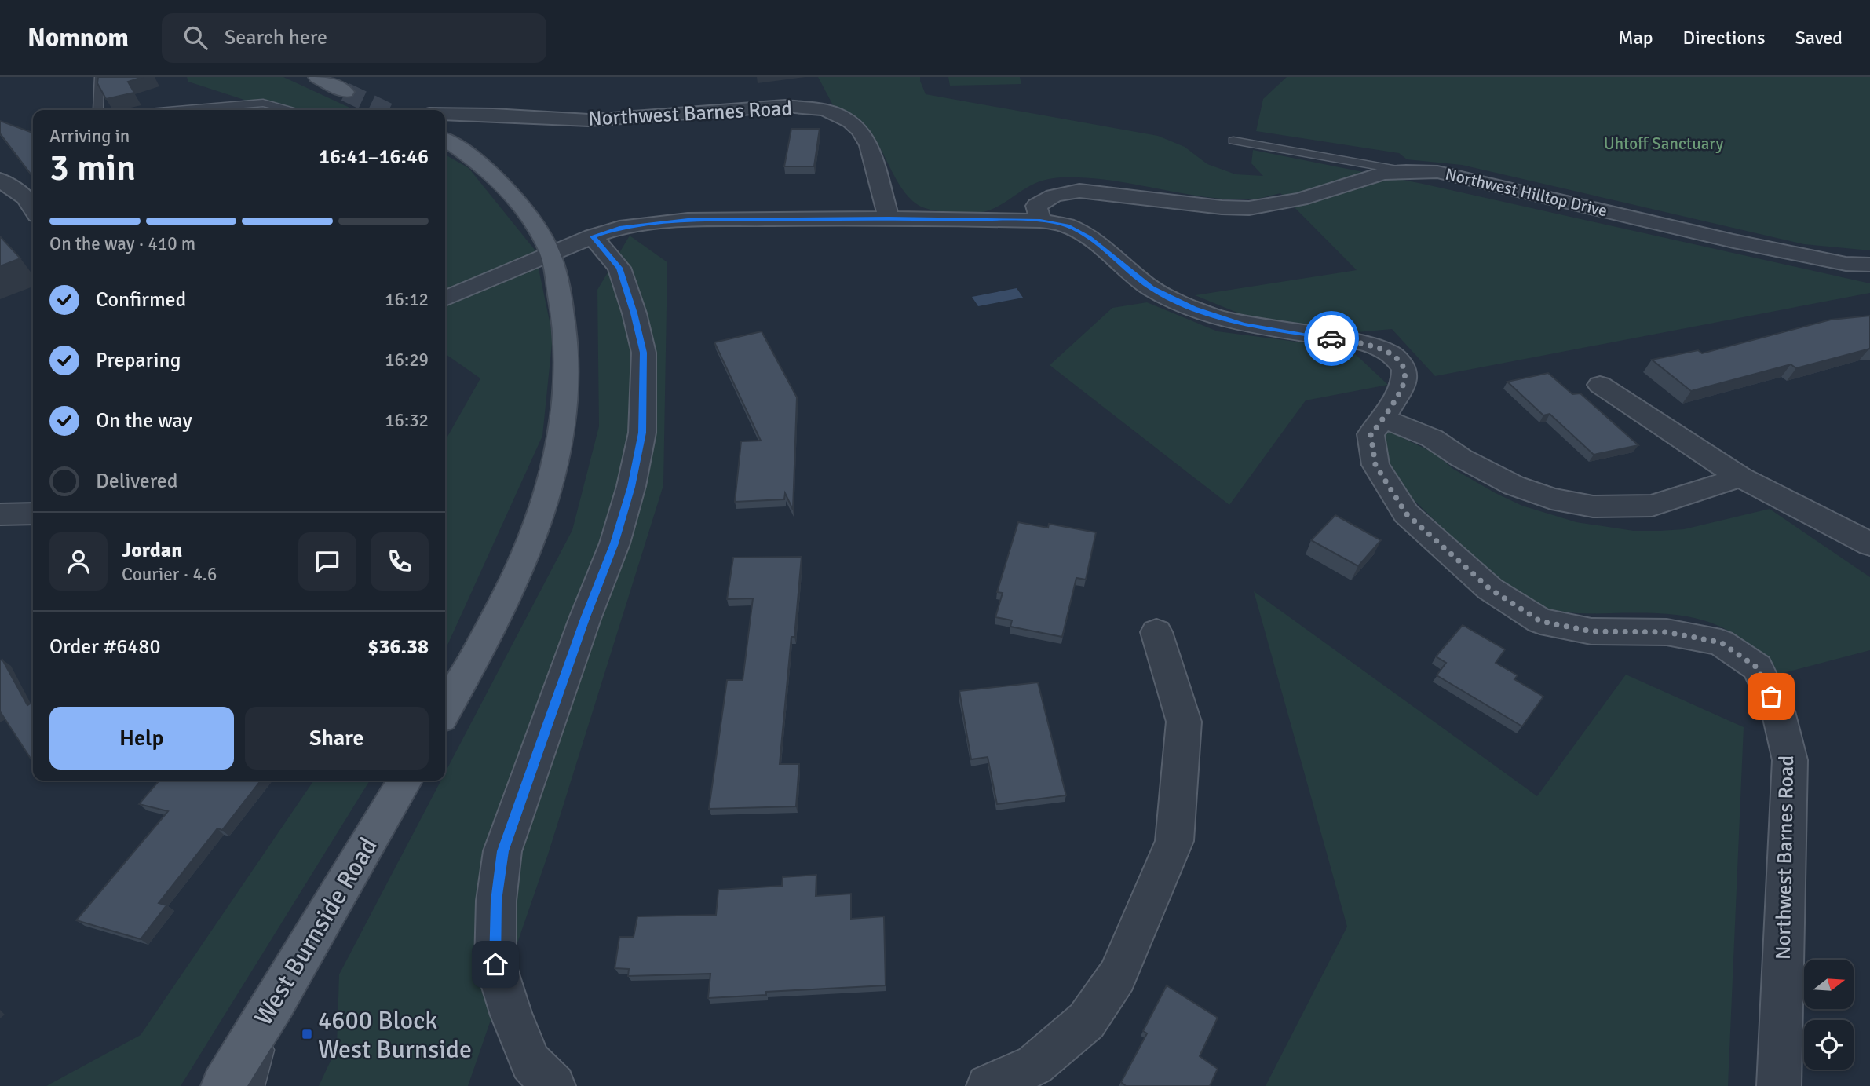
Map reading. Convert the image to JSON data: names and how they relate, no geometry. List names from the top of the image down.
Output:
{
  "streets": {
    "main road": ["West Burnside Road"],
    "street": ["Northwest Barnes Road", "Northwest Hilltop Drive"]
  },
  "crossings": [
    ["Northwest Barnes Road", "Northwest Hilltop Drive"]
  ],
  "parks": ["Uhtoff Sanctuary"],
  "places": {
    "transit": ["4600 Block West Burnside"]
  },
  "north": "right",
  "page": {
    "header": "Nomnom",
    "search": "Search here",
    "nav": ["Map", "Directions", "Saved"],
    "heading": ["3 min", "Arriving in", "16:41–16:46"],
    "panel": [
      "Jordan",
      "Courier · 4.6",
      "Order #6480",
      "$36.38"
    ],
    "bar": "On the way · 410 m",
    "list": [
      ["Confirmed", "16:12"],
      ["Preparing", "16:29"],
      ["On the way", "16:32"],
      "Delivered"
    ],
    "buttons": ["Help", "Share"]
  }
}
